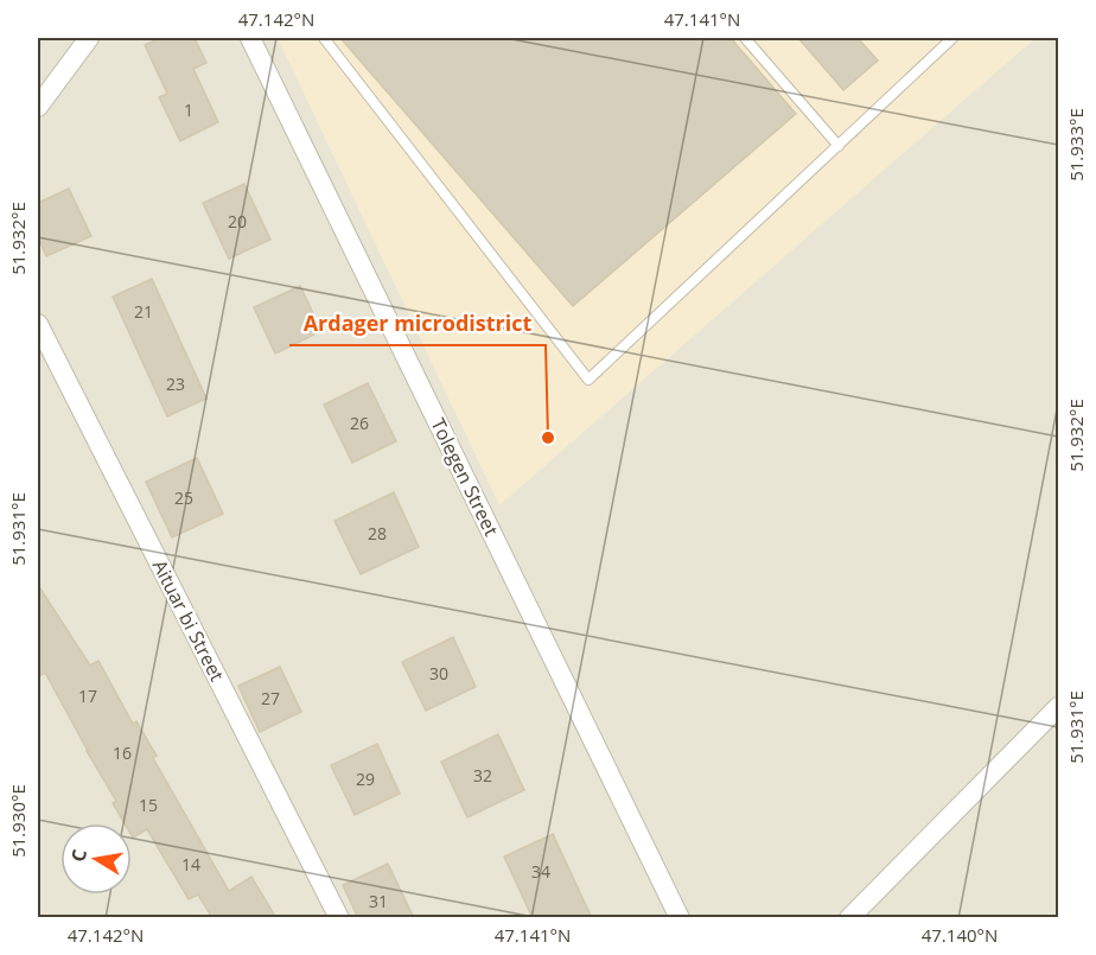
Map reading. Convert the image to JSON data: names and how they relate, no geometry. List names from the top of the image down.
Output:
{
  "streets": {
    "street": ["Tolegen Street", "Aituar bi Street"]
  },
  "places": ["Ardager microdistrict"],
  "house_numbers": [
    "1",
    "20",
    "21",
    "23",
    "26",
    "25",
    "28",
    "30",
    "17",
    "27",
    "16",
    "32",
    "29",
    "15",
    "14",
    "34",
    "31"
  ],
  "north": "left",
  "coordinates": [
    "47.142°N",
    "47.141°N",
    "51.933°E",
    "51.932°E",
    "51.931°E",
    "51.930°E",
    "47.140°N"
  ]
}
